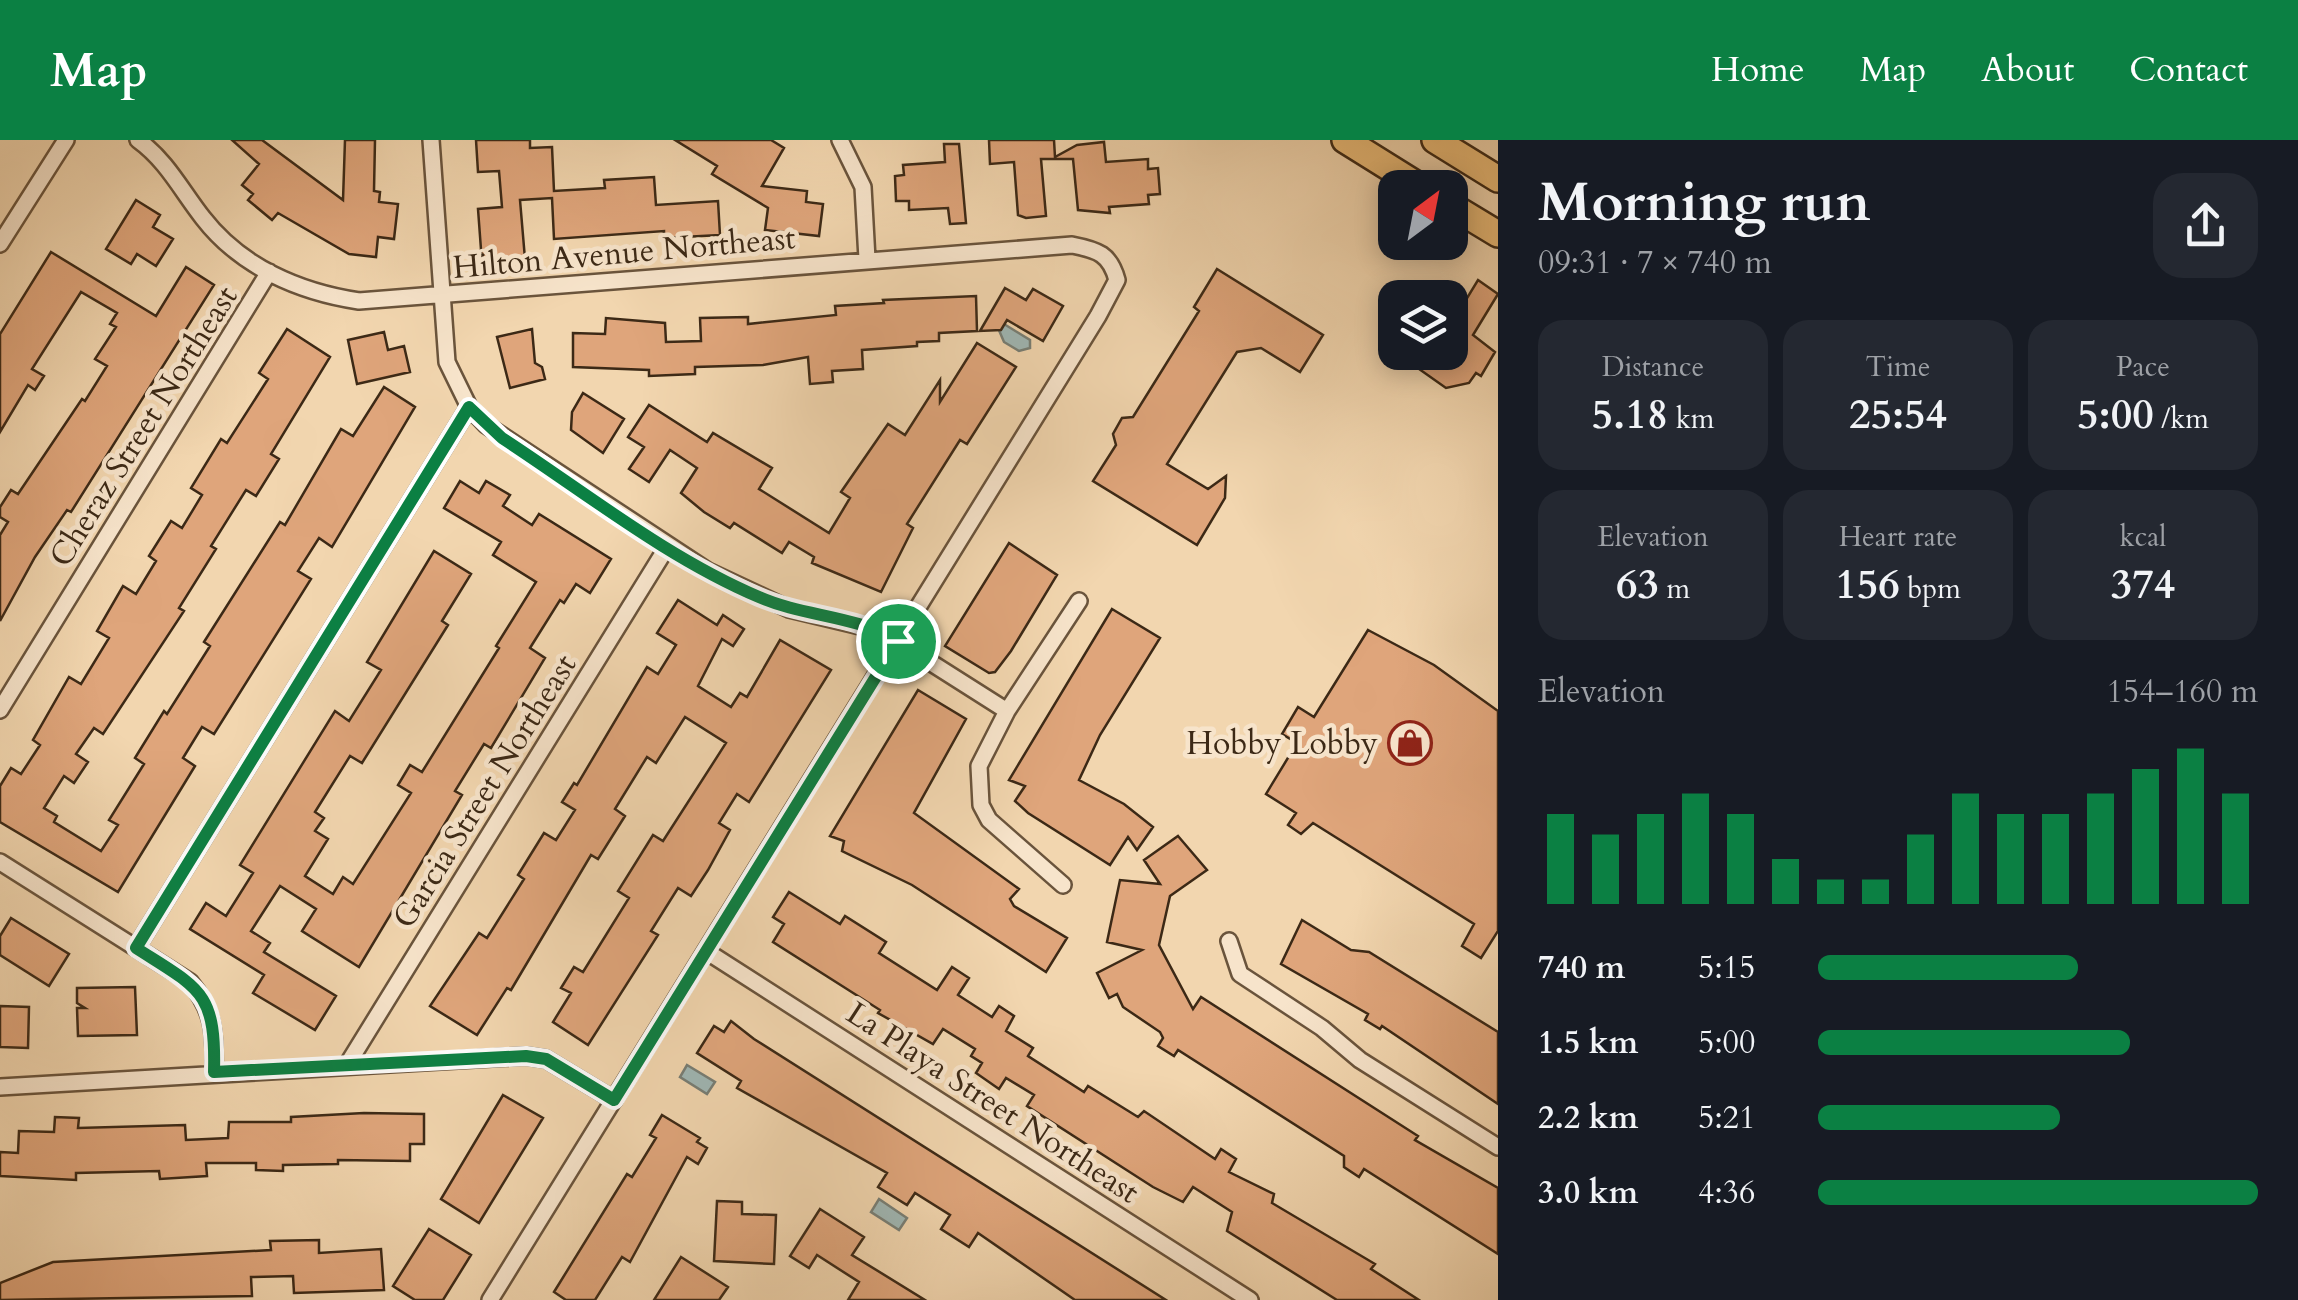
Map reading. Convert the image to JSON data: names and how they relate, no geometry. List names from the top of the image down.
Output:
{
  "streets": {
    "street": [
      "Hilton Avenue Northeast",
      "Cheraz Street Northeast",
      "Garcia Street Northeast",
      "La Playa Street Northeast"
    ]
  },
  "crossings": [
    ["Hilton Avenue Northeast", "Cheraz Street Northeast"]
  ],
  "places": {
    "shop": ["Hobby Lobby"]
  },
  "north": "top right",
  "page": {
    "header": "Map",
    "nav": [
      "Home",
      "Map",
      "About",
      "Contact"
    ],
    "heading": ["Morning run", "09:31 · 7 × 740 m"],
    "stats": [
      ["Distance", "5.18 km"],
      ["Time", "25:54"],
      ["Pace", "5:00 /km"],
      ["Elevation", "63 m"],
      ["Heart rate", "156 bpm"],
      ["kcal", "374"]
    ],
    "chart": ["Elevation", "154–160 m"],
    "list": [
      {
        "name": "740 m",
        "note": "5:15"
      },
      {
        "name": "1.5 km",
        "note": "5:00"
      },
      {
        "name": "2.2 km",
        "note": "5:21"
      },
      {
        "name": "3.0 km",
        "note": "4:36"
      }
    ]
  }
}
